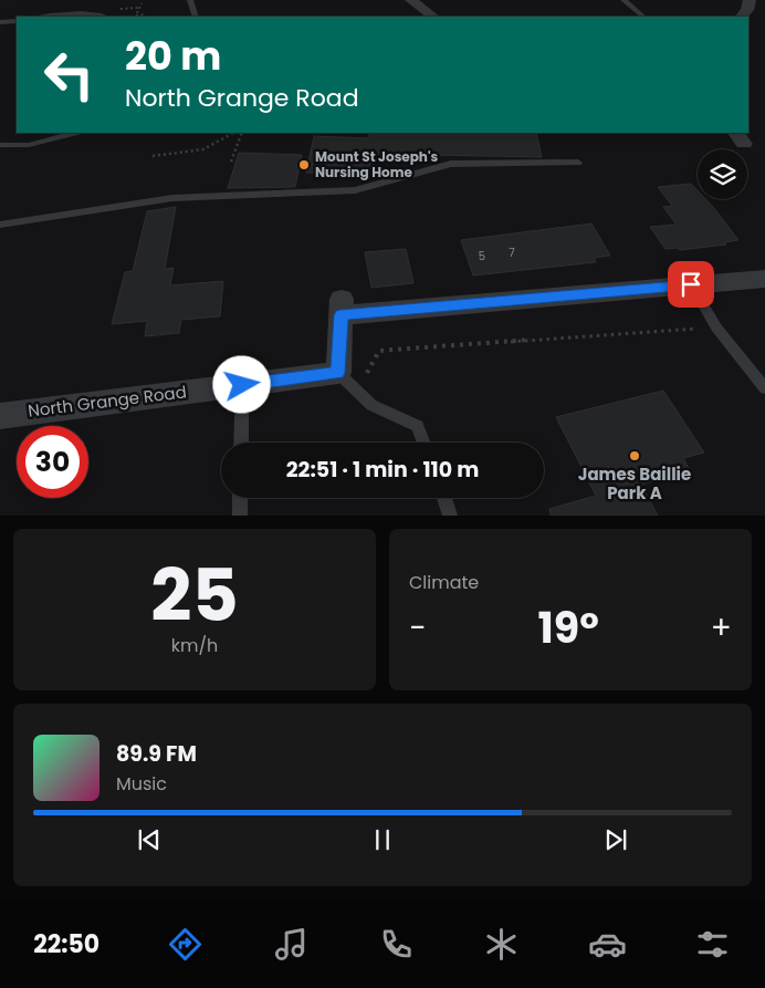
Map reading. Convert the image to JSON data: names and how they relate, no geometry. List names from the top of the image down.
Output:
{
  "streets": {
    "street": ["North Grange Road"]
  },
  "places": ["Mount St Joseph's Nursing Home", "James Baillie Park A"],
  "house_numbers": ["7", "5"],
  "page": {
    "turn": ["20 m", "North Grange Road"],
    "limit": "30",
    "trip": "22:51 · 1 min · 110 m",
    "tile": [
      ["25", "km/h"],
      "Climate"
    ],
    "heat": ["−", "19°", "+"],
    "song": ["89.9 FM", "Music"],
    "tabs": "22:50"
  }
}
